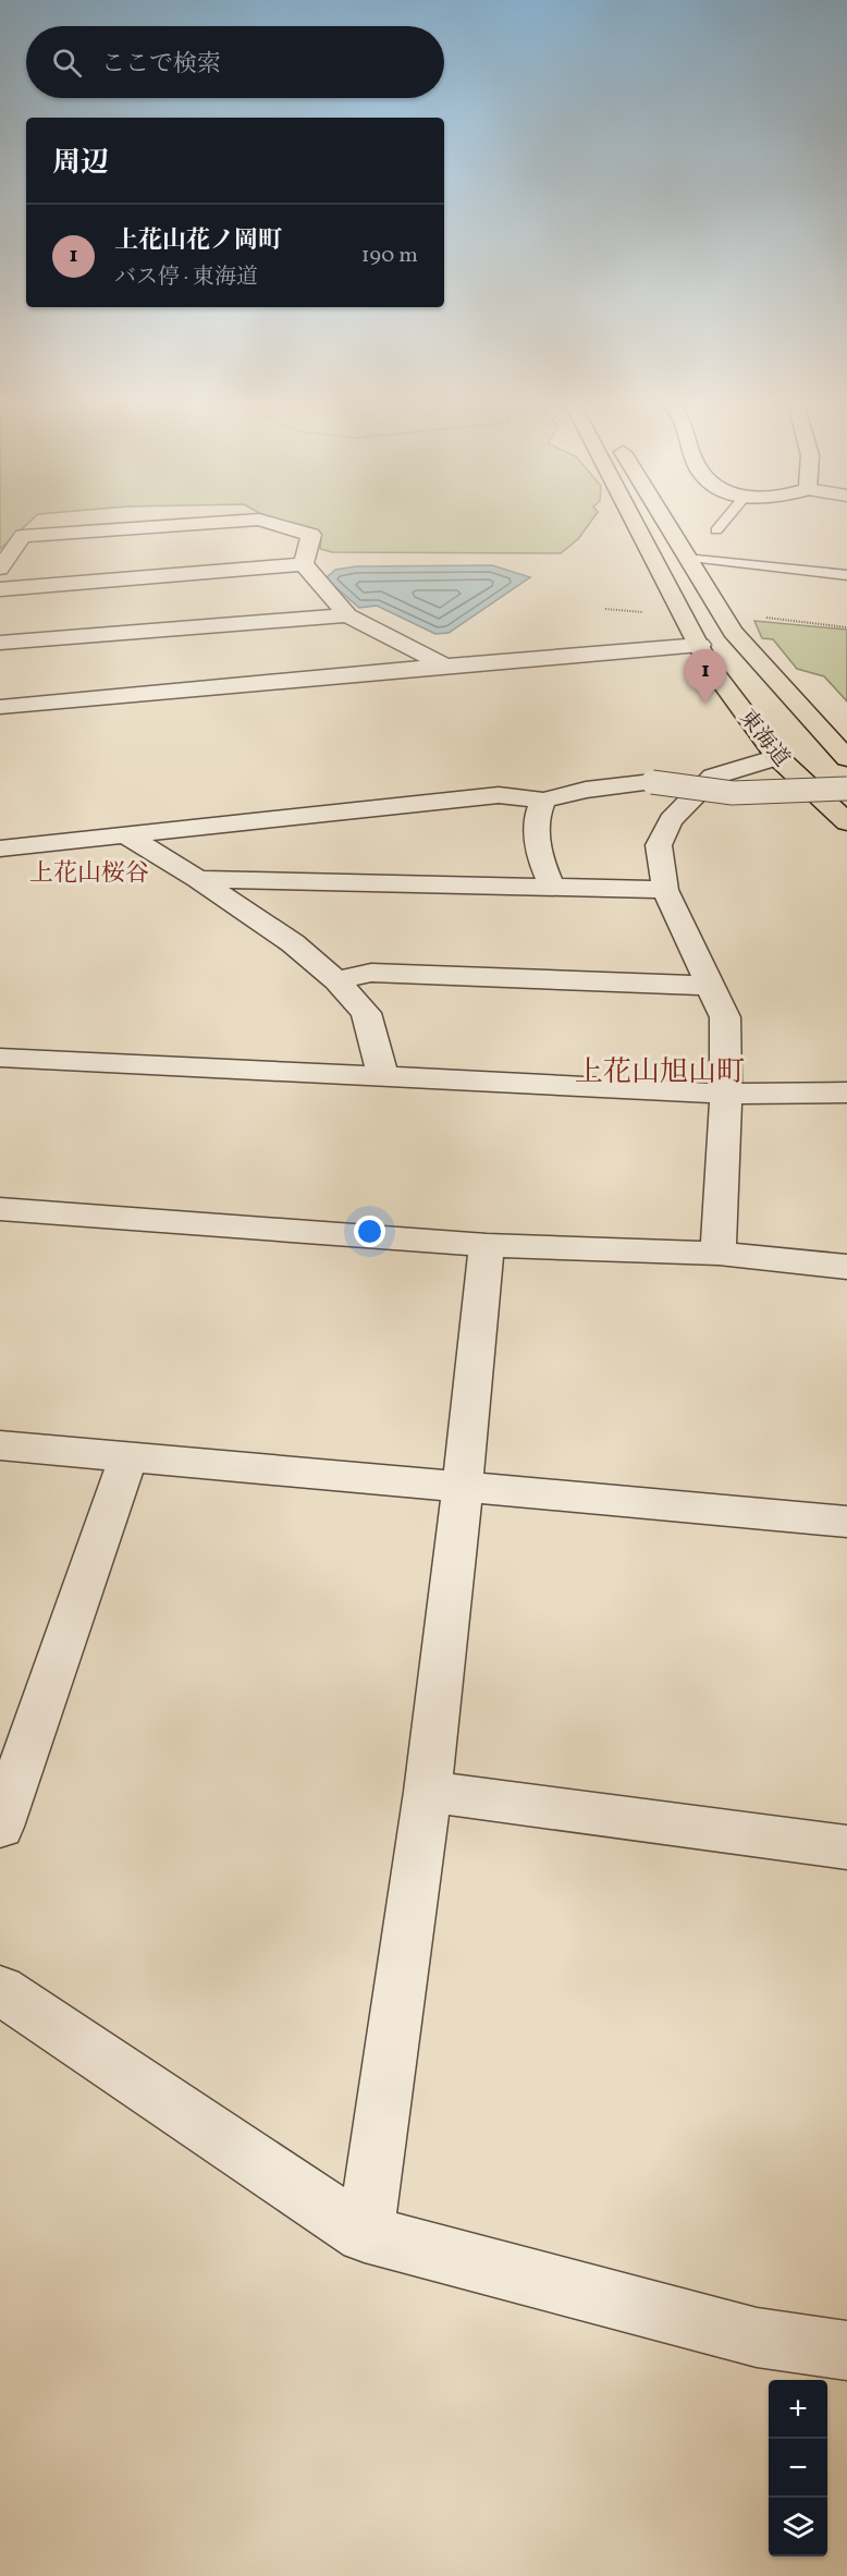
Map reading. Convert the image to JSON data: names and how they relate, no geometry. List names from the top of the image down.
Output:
{
  "streets": {
    "highway": ["東海道"]
  },
  "districts": ["上花山桜谷", "上花山旭山町"],
  "page": {
    "search": "ここで検索",
    "heading": "周辺",
    "list": [
      {
        "mark": "1",
        "name": "上花山花ノ岡町",
        "note": "バス停 · 東海道",
        "value": "190 m"
      }
    ],
    "pins": "1",
    "map_buttons": ["+", "−"]
  }
}
